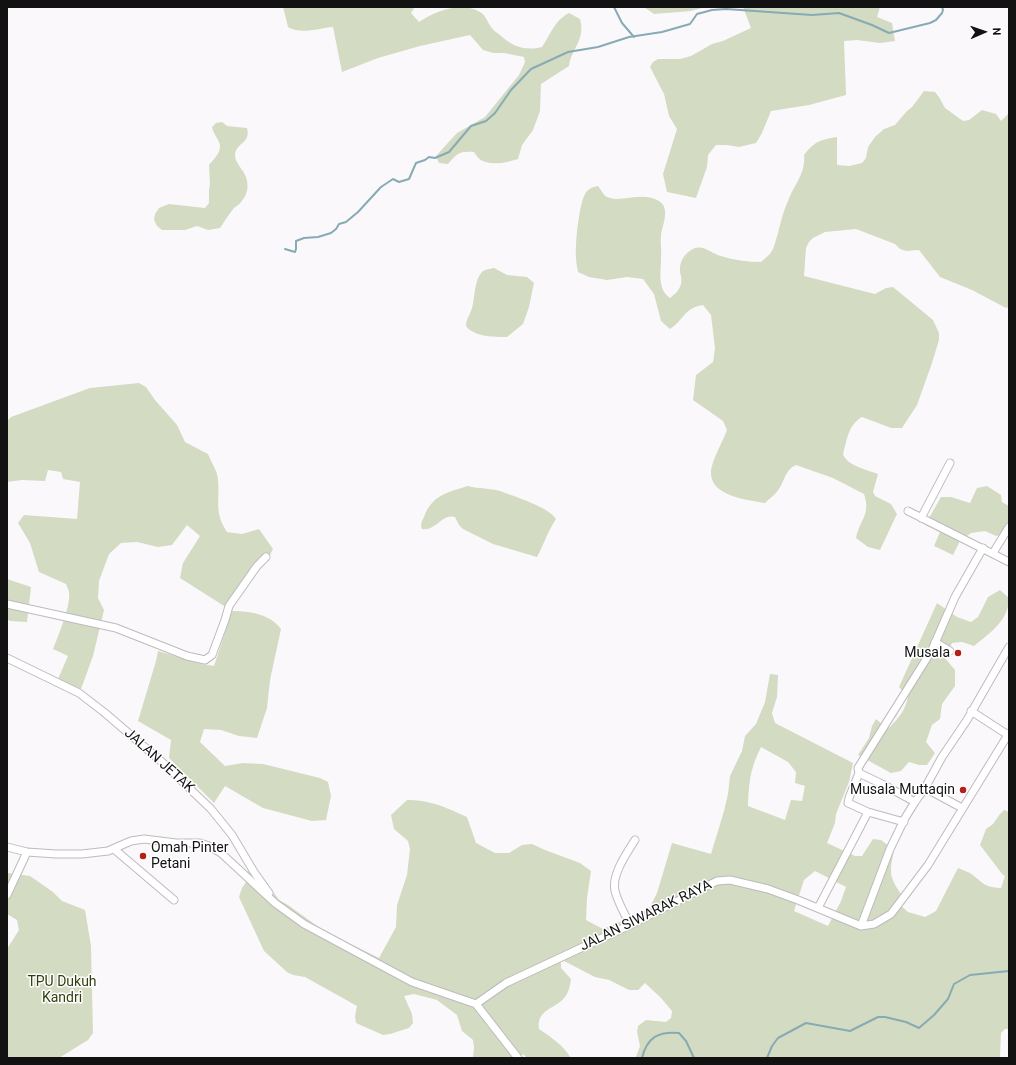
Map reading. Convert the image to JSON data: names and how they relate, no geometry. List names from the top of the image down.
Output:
{
  "streets": {
    "street": ["JALAN JETAK", "JALAN SIWARAK RAYA"]
  },
  "parks": ["TPU Dukuh Kandri"],
  "places": ["Musala", "Musala Muttaqin", "Omah Pinter Petani"],
  "north": "right"
}
